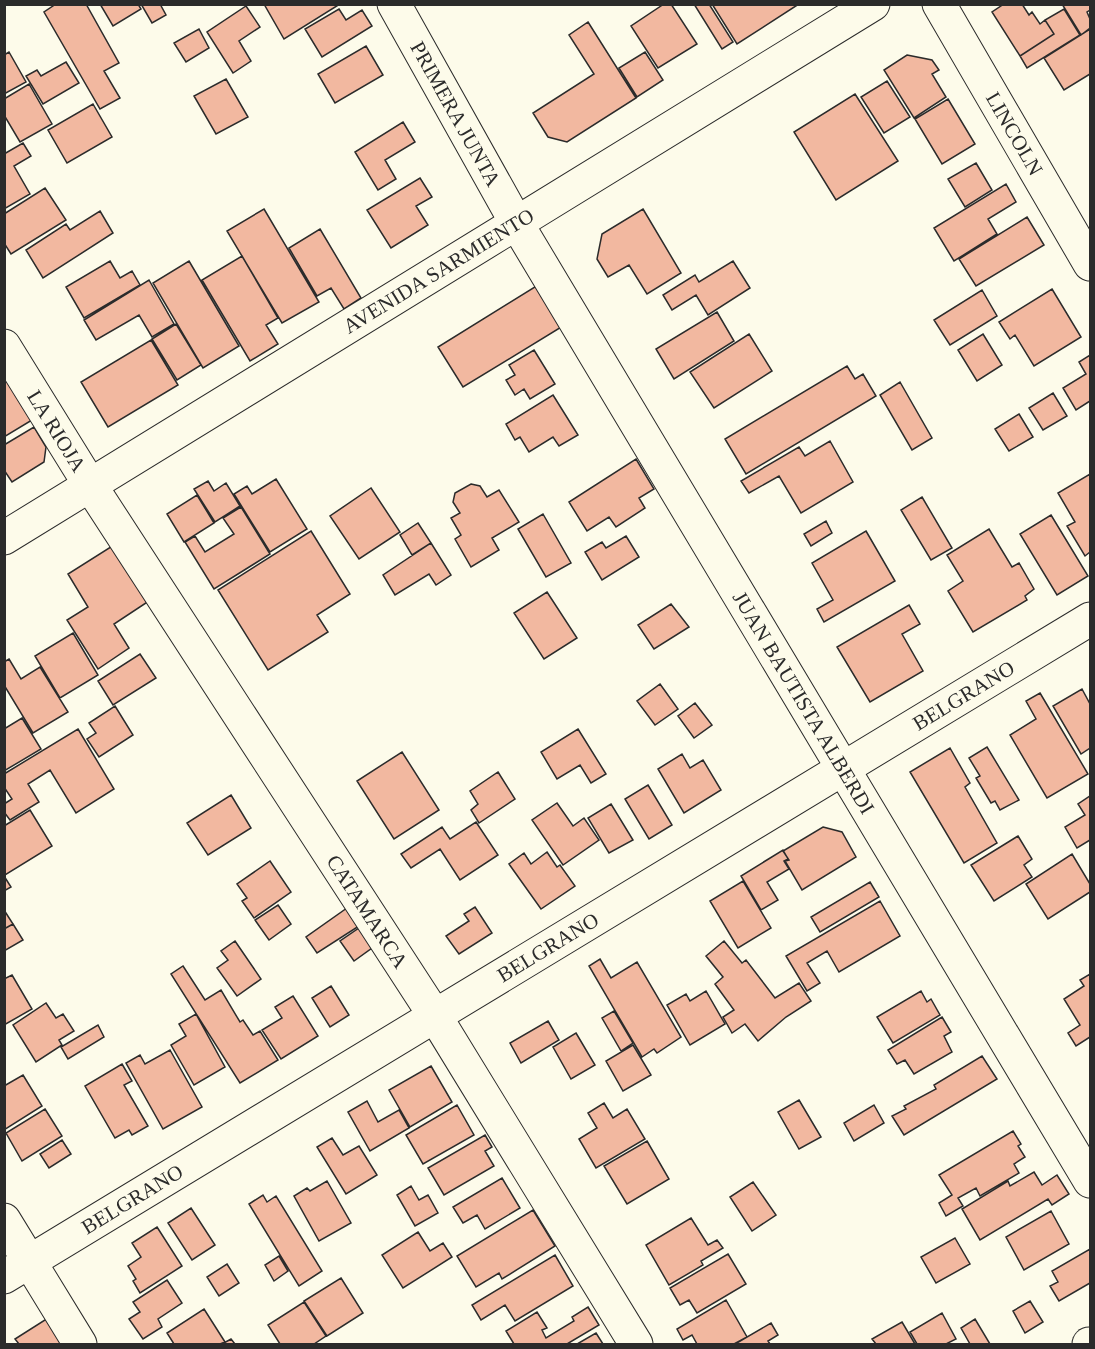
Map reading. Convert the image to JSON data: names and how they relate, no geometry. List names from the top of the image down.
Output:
{
  "streets": {
    "street": [
      "PRIMERA JUNTA",
      "LINCOLN",
      "AVENIDA SARMIENTO",
      "LA RIOJA",
      "BELGRANO",
      "JUAN BAUTISTA ALBERDI",
      "CATAMARCA"
    ]
  },
  "crossings": [
    ["PRIMERA JUNTA", "AVENIDA SARMIENTO"],
    ["PRIMERA JUNTA", "JUAN BAUTISTA ALBERDI"],
    ["AVENIDA SARMIENTO", "LA RIOJA"],
    ["AVENIDA SARMIENTO", "JUAN BAUTISTA ALBERDI"],
    ["AVENIDA SARMIENTO", "CATAMARCA"],
    ["LA RIOJA", "CATAMARCA"],
    ["BELGRANO", "JUAN BAUTISTA ALBERDI"],
    ["BELGRANO", "CATAMARCA"]
  ]
}
